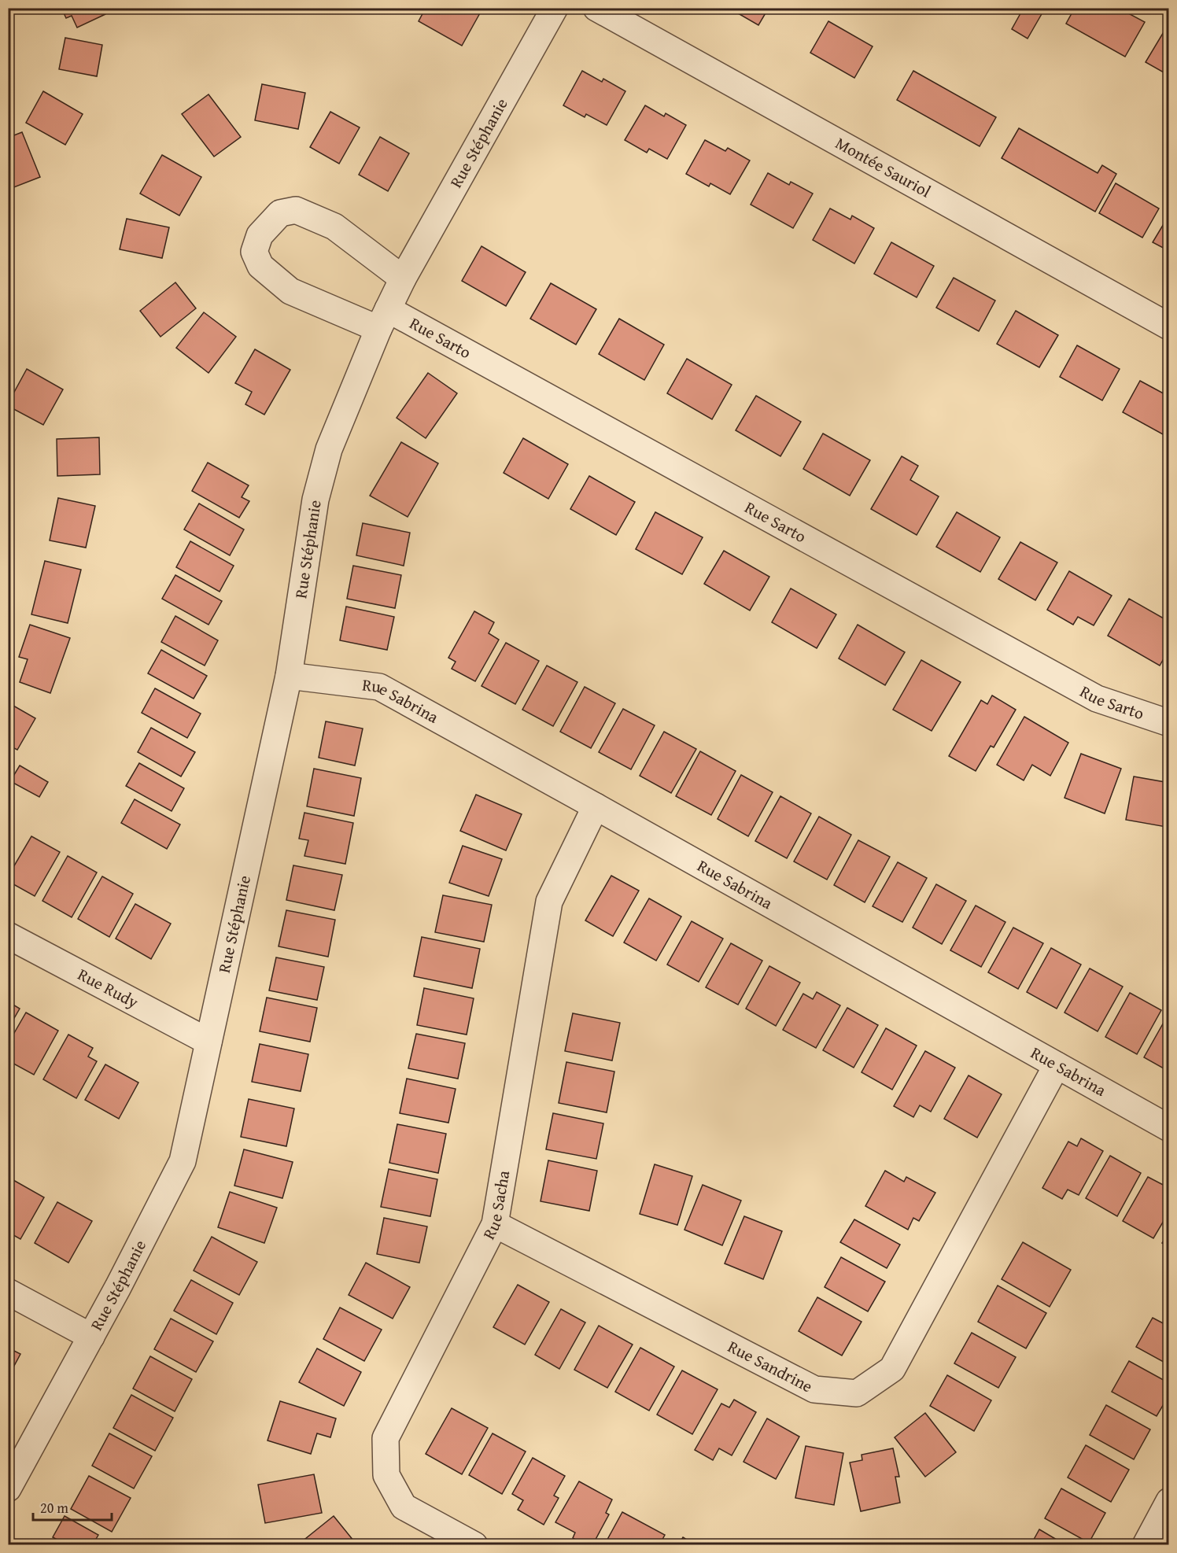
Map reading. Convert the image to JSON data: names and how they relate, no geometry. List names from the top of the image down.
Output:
{
  "streets": {
    "street": [
      "Rue Stéphanie",
      "Montée Sauriol",
      "Rue Sarto",
      "Rue Sabrina",
      "Rue Rudy",
      "Rue Sacha",
      "Rue Sandrine"
    ]
  },
  "crossings": [
    ["Rue Stéphanie", "Rue Sarto"],
    ["Rue Stéphanie", "Rue Sabrina"],
    ["Rue Stéphanie", "Rue Rudy"],
    ["Rue Sabrina", "Rue Sacha"],
    ["Rue Sabrina", "Rue Sandrine"],
    ["Rue Sacha", "Rue Sandrine"]
  ],
  "scale_bar": "20 m"
}
